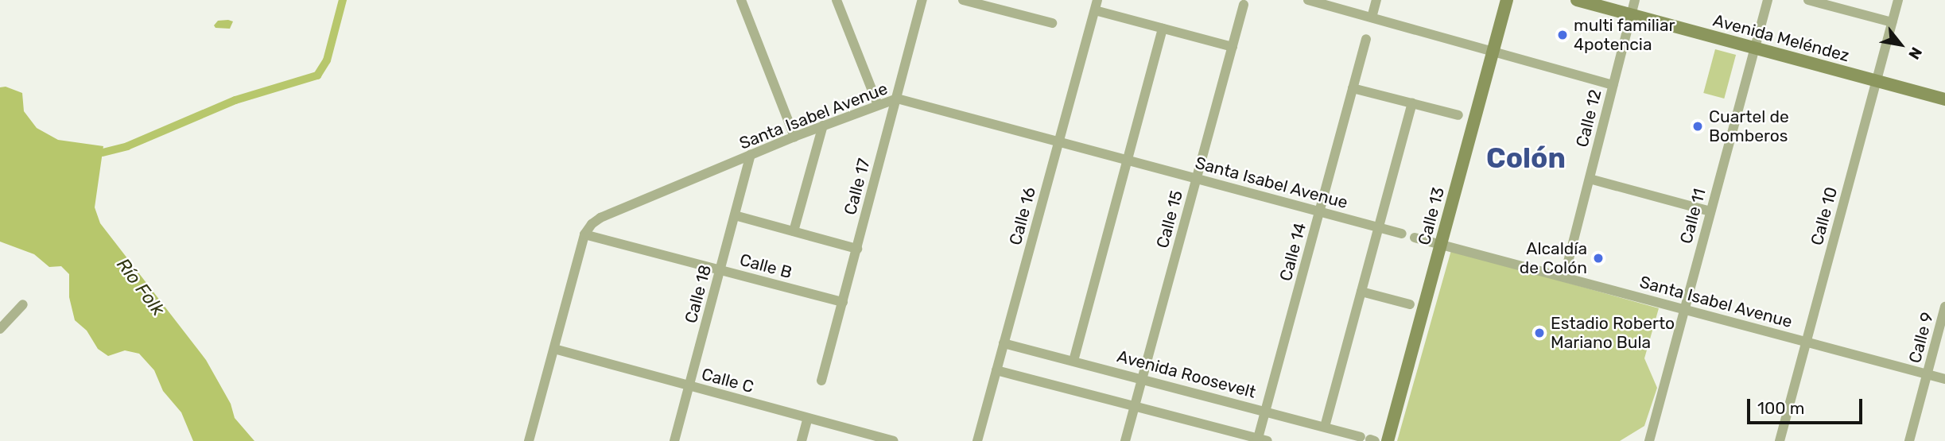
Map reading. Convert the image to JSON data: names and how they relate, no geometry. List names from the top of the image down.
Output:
{
  "streets": {
    "main road": ["Avenida Meléndez", "Calle 13"],
    "street": [
      "Santa Isabel Avenue",
      "Calle 12",
      "Calle 17",
      "Calle 16",
      "Calle 11",
      "Calle 10",
      "Calle 15",
      "Calle 14",
      "Calle B",
      "Calle 18",
      "Calle 9",
      "Avenida Roosevelt",
      "Calle C"
    ]
  },
  "crossings": [
    ["Avenida Meléndez", "Calle 12"],
    ["Avenida Meléndez", "Calle 11"],
    ["Avenida Meléndez", "Calle 10"],
    ["Santa Isabel Avenue", "Calle 12"],
    ["Santa Isabel Avenue", "Calle 17"],
    ["Santa Isabel Avenue", "Calle 16"],
    ["Santa Isabel Avenue", "Calle 13"],
    ["Santa Isabel Avenue", "Calle 11"],
    ["Santa Isabel Avenue", "Calle 10"],
    ["Santa Isabel Avenue", "Calle 15"],
    ["Santa Isabel Avenue", "Calle 14"],
    ["Santa Isabel Avenue", "Calle B"],
    ["Santa Isabel Avenue", "Calle 18"],
    ["Santa Isabel Avenue", "Calle 9"],
    ["Calle 17", "Calle B"],
    ["Calle 16", "Avenida Roosevelt"],
    ["Calle 15", "Avenida Roosevelt"],
    ["Calle 14", "Avenida Roosevelt"],
    ["Calle B", "Calle 18"],
    ["Calle 18", "Calle C"]
  ],
  "districts": ["Colón"],
  "water": ["Río Folk"],
  "places": [
    "multi familiar 4potencia",
    "Cuartel de Bomberos",
    "Alcaldía de Colón",
    "Estadio Roberto Mariano Bula"
  ],
  "scale_bar": "100 m",
  "north": "bottom right"
}
